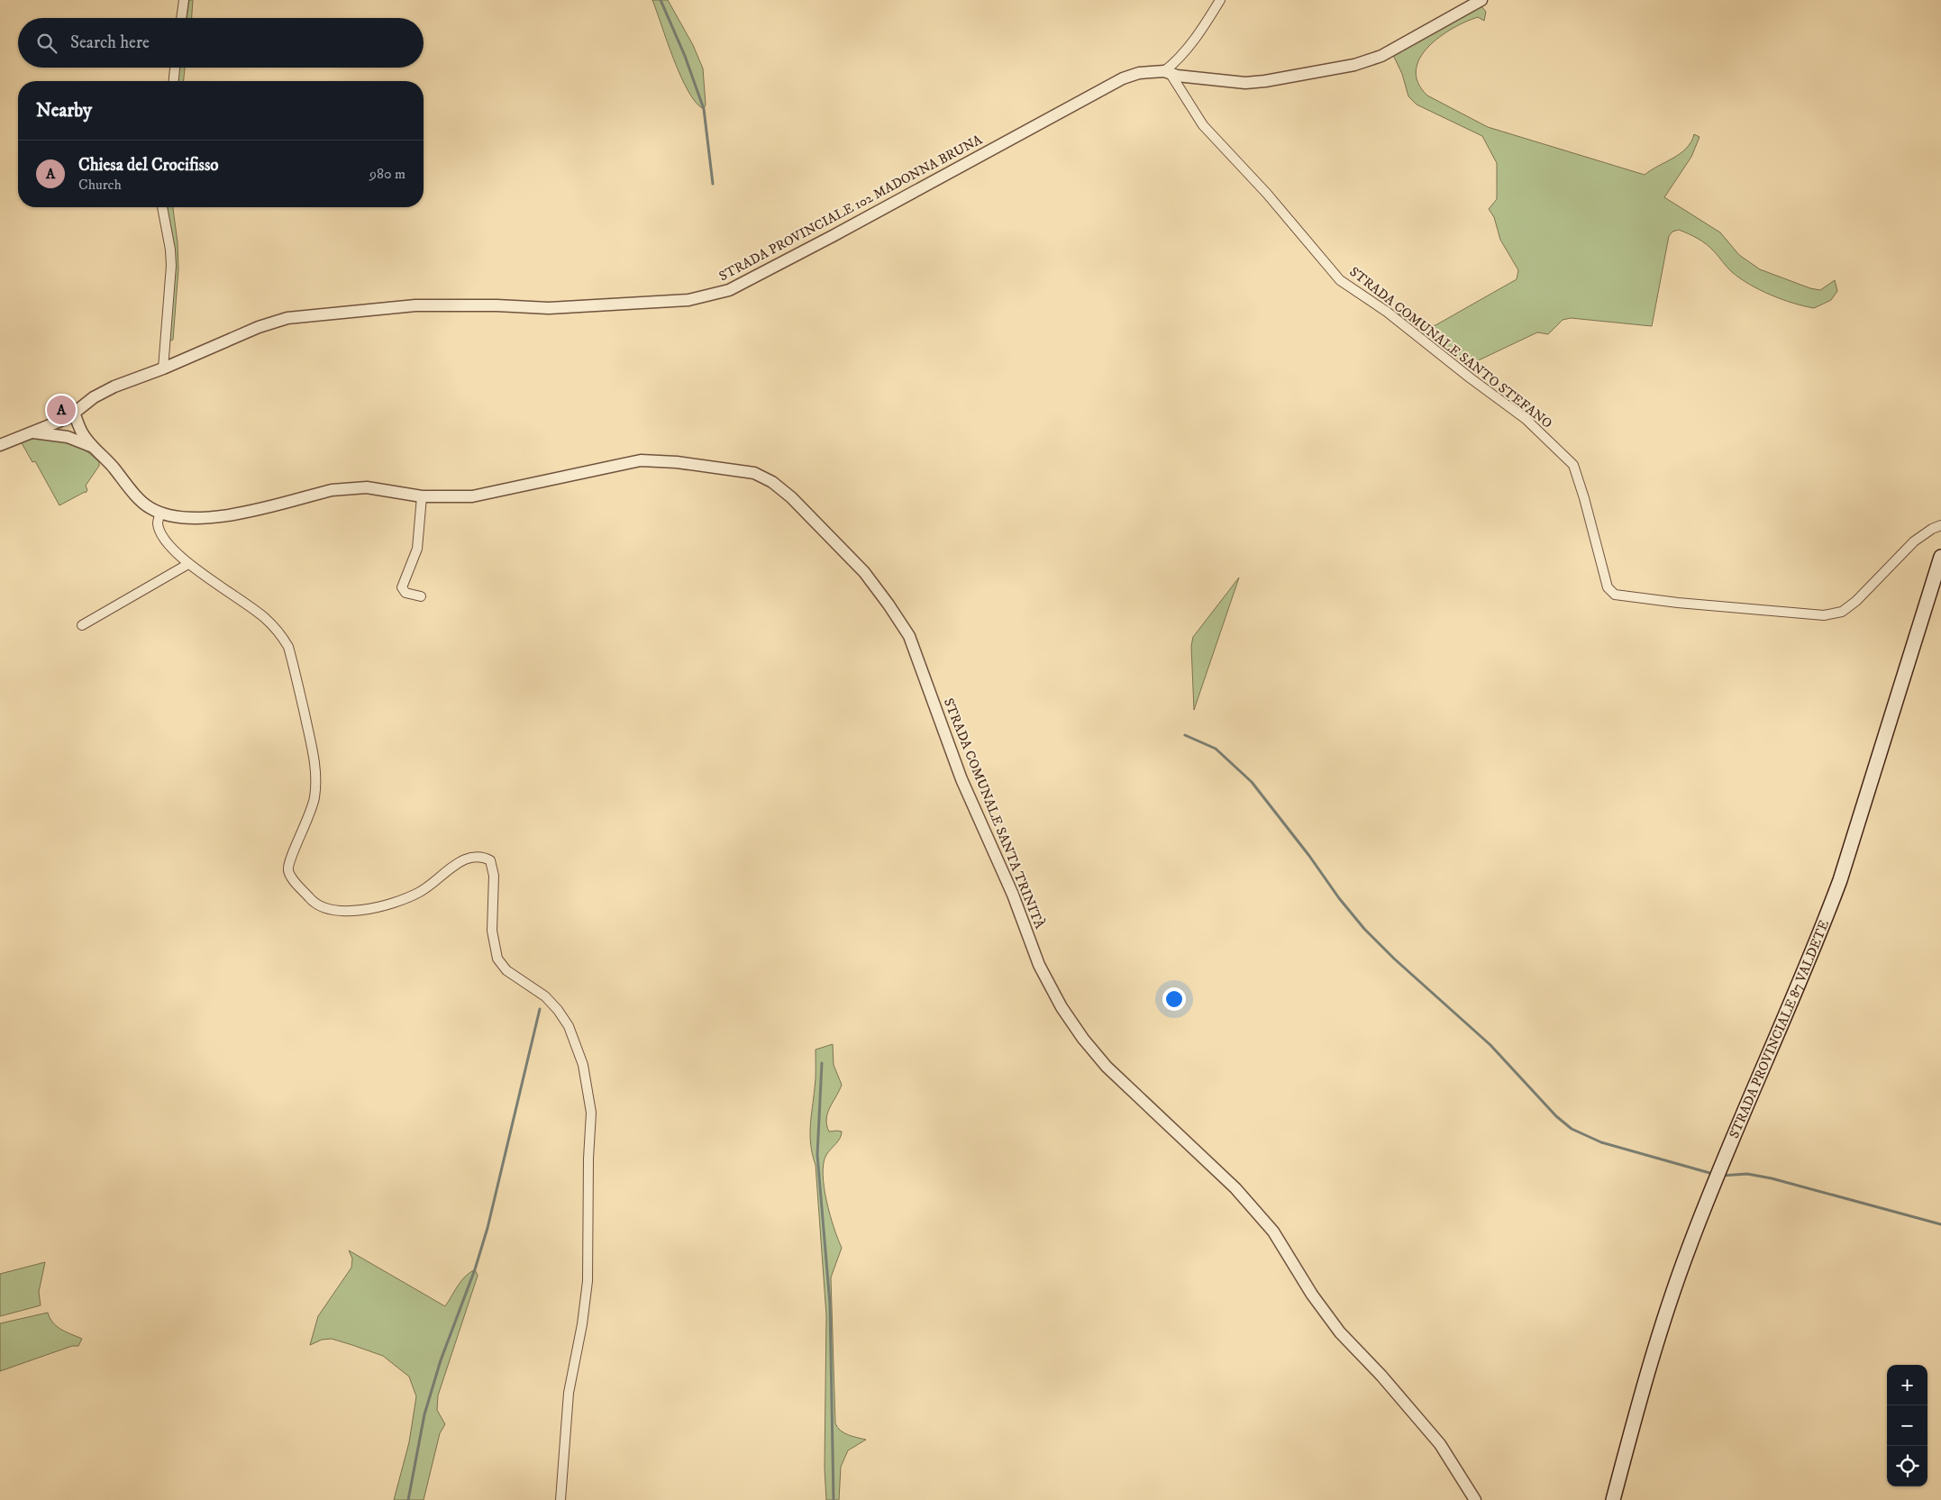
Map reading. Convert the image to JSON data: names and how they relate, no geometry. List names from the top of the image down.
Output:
{
  "streets": {
    "main road": ["STRADA PROVINCIALE 87 VALDETE"],
    "street": ["STRADA PROVINCIALE 102 MADONNA BRUNA", "STRADA COMUNALE SANTO STEFANO", "STRADA COMUNALE SANTA TRINITÀ"]
  },
  "crossings": [
    ["STRADA PROVINCIALE 102 MADONNA BRUNA", "STRADA COMUNALE SANTO STEFANO"]
  ],
  "page": {
    "search": "Search here",
    "heading": "Nearby",
    "list": [
      {
        "mark": "A",
        "name": "Chiesa del Crocifisso",
        "note": "Church",
        "value": "980 m"
      }
    ],
    "pins": "A",
    "map_buttons": ["+", "−"]
  }
}
